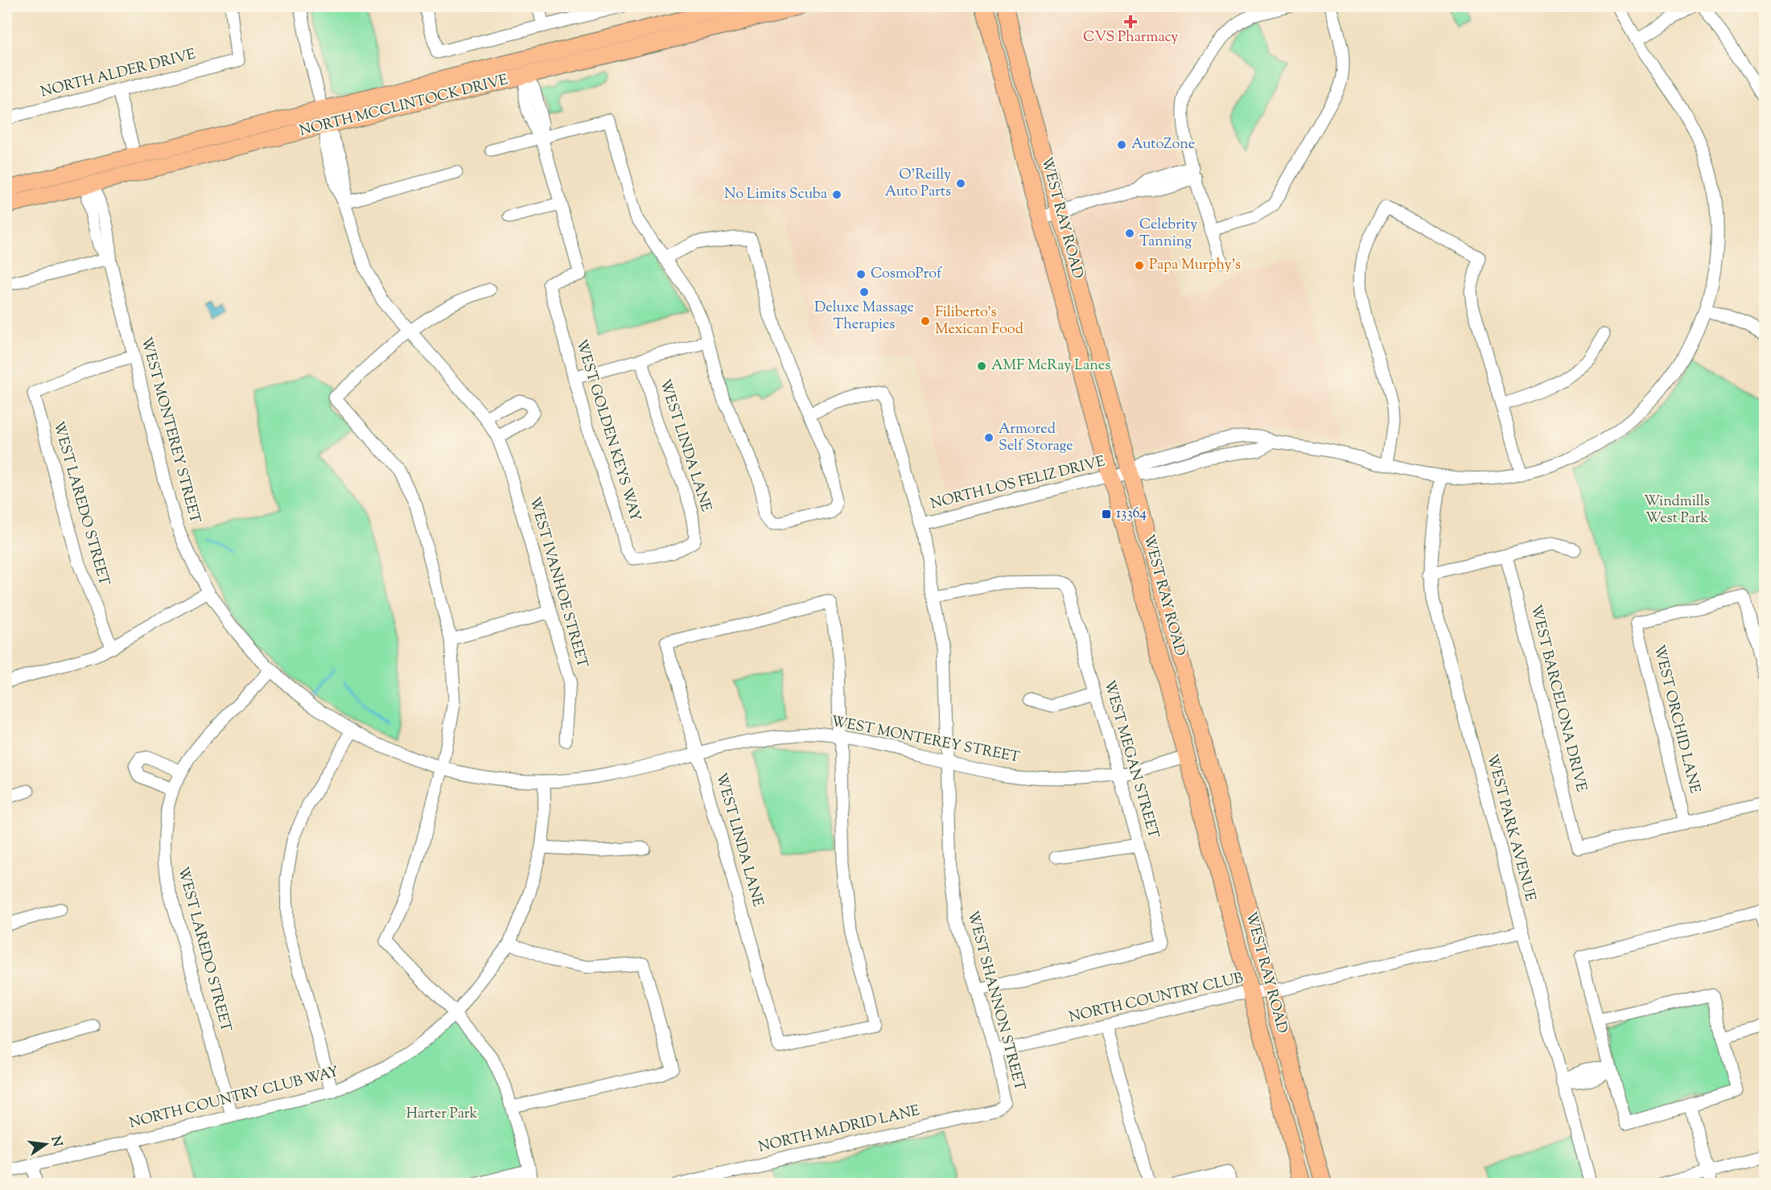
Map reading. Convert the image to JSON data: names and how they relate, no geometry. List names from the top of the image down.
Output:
{
  "streets": {
    "main road": ["NORTH MCCLINTOCK DRIVE", "WEST RAY ROAD"],
    "street": [
      "NORTH ALDER DRIVE",
      "WEST MONTEREY STREET",
      "WEST GOLDEN KEYS WAY",
      "WEST LINDA LANE",
      "NORTH LOS FELIZ DRIVE",
      "WEST LAREDO STREET",
      "WEST IVANHOE STREET",
      "WEST BARCELONA DRIVE",
      "WEST ORCHID LANE",
      "WEST MEGAN STREET",
      "WEST PARK AVENUE",
      "NORTH COUNTRY CLUB",
      "WEST SHANNON STREET",
      "NORTH COUNTRY CLUB WAY",
      "NORTH MADRID LANE"
    ]
  },
  "crossings": [
    ["NORTH MCCLINTOCK DRIVE", "WEST MONTEREY STREET"],
    ["NORTH MCCLINTOCK DRIVE", "WEST GOLDEN KEYS WAY"],
    ["NORTH MCCLINTOCK DRIVE", "WEST IVANHOE STREET"],
    ["WEST RAY ROAD", "WEST MONTEREY STREET"],
    ["WEST RAY ROAD", "NORTH LOS FELIZ DRIVE"],
    ["WEST RAY ROAD", "NORTH COUNTRY CLUB"],
    ["WEST MONTEREY STREET", "WEST LINDA LANE"],
    ["WEST MONTEREY STREET", "WEST LAREDO STREET"],
    ["WEST MONTEREY STREET", "WEST MEGAN STREET"],
    ["WEST MONTEREY STREET", "WEST SHANNON STREET"],
    ["WEST MONTEREY STREET", "NORTH COUNTRY CLUB WAY"],
    ["WEST GOLDEN KEYS WAY", "WEST LINDA LANE"],
    ["NORTH LOS FELIZ DRIVE", "WEST SHANNON STREET"],
    ["WEST LAREDO STREET", "NORTH COUNTRY CLUB WAY"],
    ["WEST BARCELONA DRIVE", "WEST ORCHID LANE"],
    ["WEST MEGAN STREET", "WEST SHANNON STREET"],
    ["WEST PARK AVENUE", "NORTH COUNTRY CLUB"],
    ["NORTH COUNTRY CLUB", "WEST SHANNON STREET"],
    ["WEST SHANNON STREET", "NORTH MADRID LANE"]
  ],
  "parks": ["Windmills West Park", "Harter Park"],
  "places": {
    "health": ["CVS Pharmacy"],
    "other": [
      "AutoZone",
      "O'Reilly Auto Parts",
      "No Limits Scuba",
      "Celebrity Tanning",
      "Papa Murphy's",
      "CosmoProf",
      "Deluxe Massage Therapies",
      "Filiberto’s Mexican Food",
      "AMF McRay Lanes",
      "Armored Self Storage"
    ],
    "transit": ["13364"]
  },
  "north": "right"
}
